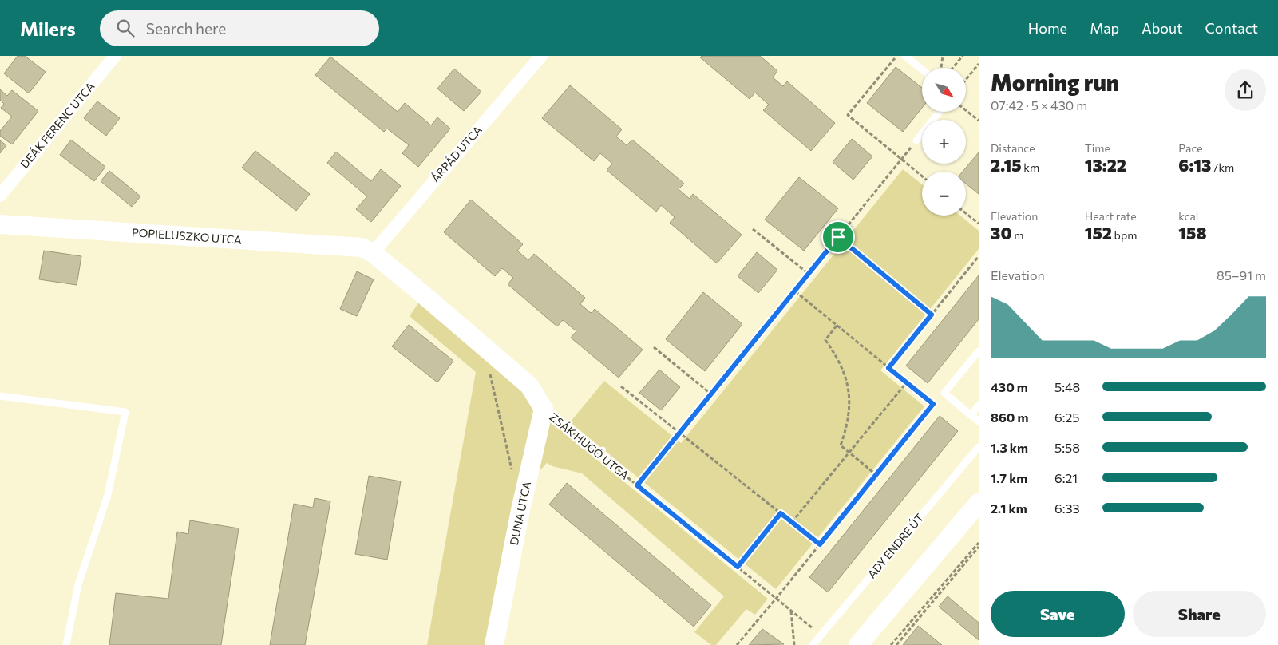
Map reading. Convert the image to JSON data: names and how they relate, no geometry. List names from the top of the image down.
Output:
{
  "streets": {
    "street": [
      "DEÁK FERENC UTCA",
      "ÁRPÁD UTCA",
      "POPIELUSZKO UTCA",
      "DUNA UTCA"
    ],
    "lane": ["ADY ENDRE ÚT"],
    "path": ["ZSÁK HUGÓ UTCA"]
  },
  "crossings": [
    ["ÁRPÁD UTCA", "POPIELUSZKO UTCA"],
    ["ZSÁK HUGÓ UTCA", "DUNA UTCA"],
    ["ZSÁK HUGÓ UTCA", "ADY ENDRE ÚT"]
  ],
  "north": "bottom right",
  "page": {
    "header": "Milers",
    "search": "Search here",
    "nav": [
      "Home",
      "Map",
      "About",
      "Contact"
    ],
    "heading": ["Morning run", "07:42 · 5 × 430 m"],
    "map_buttons": ["+", "−"],
    "stats": [
      ["Distance", "2.15 km"],
      ["Time", "13:22"],
      ["Pace", "6:13 /km"],
      ["Elevation", "30 m"],
      ["Heart rate", "152 bpm"],
      ["kcal", "158"]
    ],
    "chart": ["Elevation", "85–91 m"],
    "list": [
      {
        "name": "430 m",
        "note": "5:48"
      },
      {
        "name": "860 m",
        "note": "6:25"
      },
      {
        "name": "1.3 km",
        "note": "5:58"
      },
      {
        "name": "1.7 km",
        "note": "6:21"
      },
      {
        "name": "2.1 km",
        "note": "6:33"
      }
    ],
    "buttons": ["Save", "Share"]
  }
}
